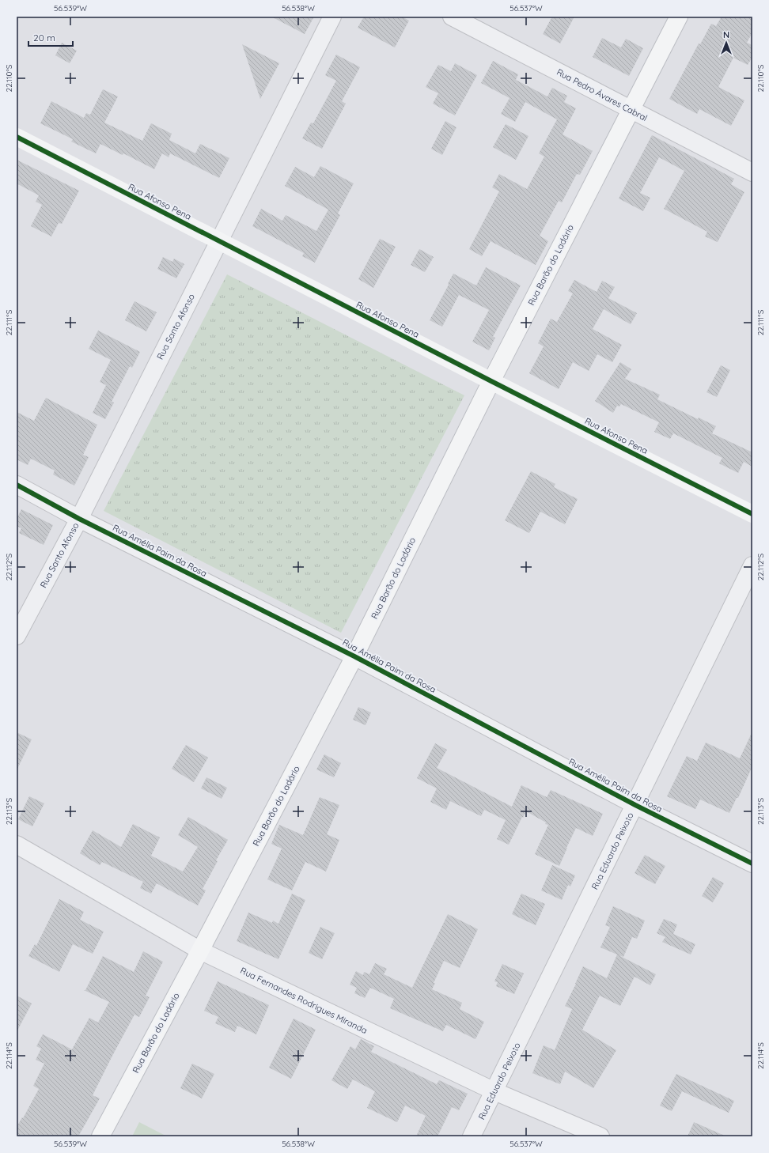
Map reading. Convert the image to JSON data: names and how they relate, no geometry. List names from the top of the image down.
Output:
{
  "streets": {
    "main road": ["Rua Afonso Pena", "Rua Barão do Ladário"],
    "street": [
      "Rua Pedro Ávares Cabral",
      "Rua Santo Afonso",
      "Rua Amélia Paim da Rosa",
      "Rua Eduardo Peixoto",
      "Rua Fernandes Rodrigues Miranda"
    ]
  },
  "crossings": [
    ["Rua Pedro Ávares Cabral", "Rua Barão do Ladário"],
    ["Rua Afonso Pena", "Rua Barão do Ladário"],
    ["Rua Afonso Pena", "Rua Santo Afonso"],
    ["Rua Barão do Ladário", "Rua Amélia Paim da Rosa"],
    ["Rua Barão do Ladário", "Rua Fernandes Rodrigues Miranda"],
    ["Rua Santo Afonso", "Rua Amélia Paim da Rosa"],
    ["Rua Amélia Paim da Rosa", "Rua Eduardo Peixoto"],
    ["Rua Eduardo Peixoto", "Rua Fernandes Rodrigues Miranda"]
  ],
  "scale_bar": "20 m",
  "north": "top",
  "coordinates": [
    "56.539°W",
    "56.538°W",
    "56.537°W",
    "22.110°S",
    "22.111°S",
    "22.112°S",
    "22.113°S",
    "22.114°S"
  ]
}
